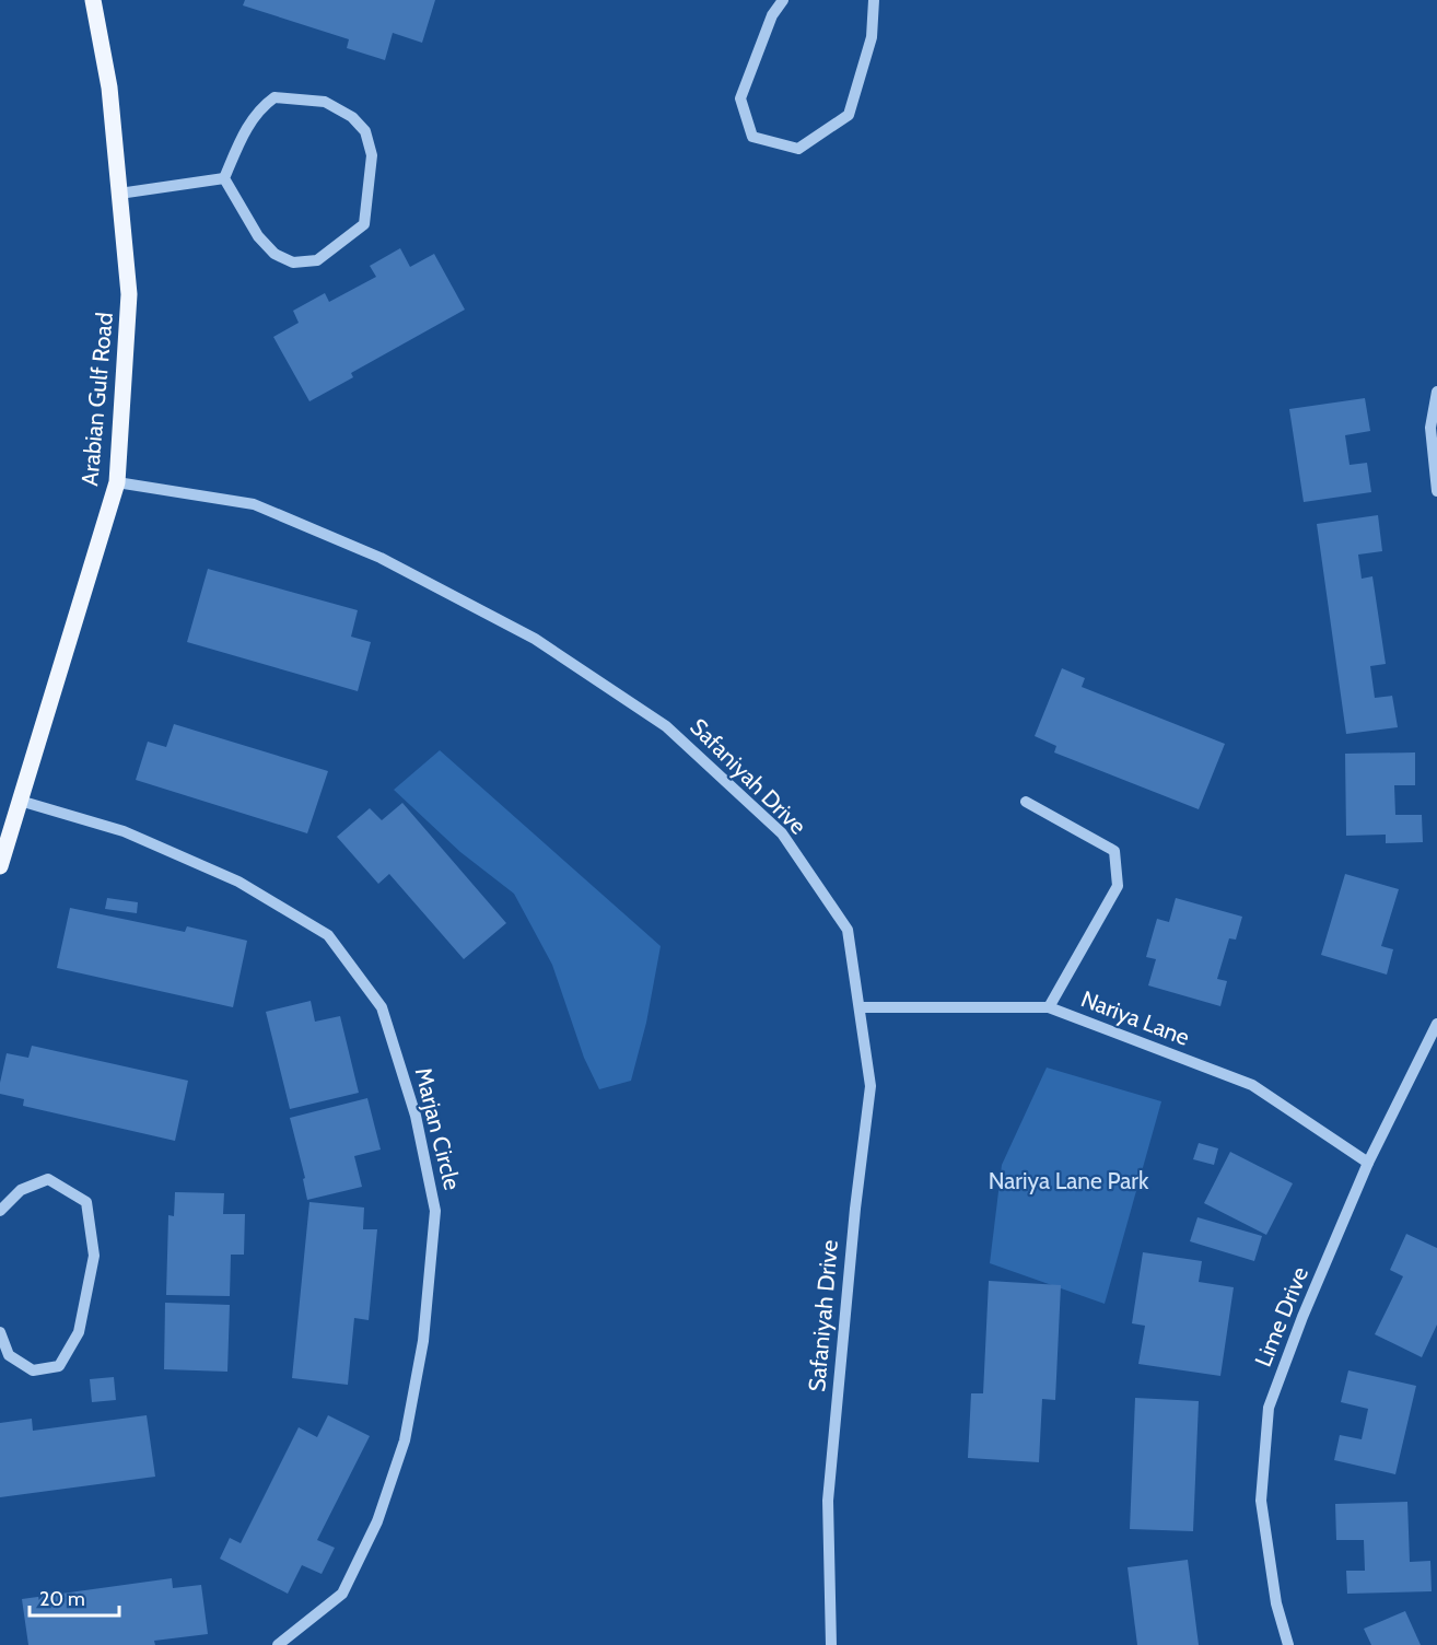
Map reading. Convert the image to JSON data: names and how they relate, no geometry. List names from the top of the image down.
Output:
{
  "streets": {
    "main road": ["Arabian Gulf Road"],
    "street": [
      "Safaniyah Drive",
      "Nariya Lane",
      "Marjan Circle",
      "Lime Drive"
    ]
  },
  "crossings": [
    ["Arabian Gulf Road", "Safaniyah Drive"],
    ["Arabian Gulf Road", "Marjan Circle"],
    ["Safaniyah Drive", "Nariya Lane"],
    ["Nariya Lane", "Lime Drive"]
  ],
  "parks": ["Nariya Lane Park"],
  "scale_bar": "20 m"
}
